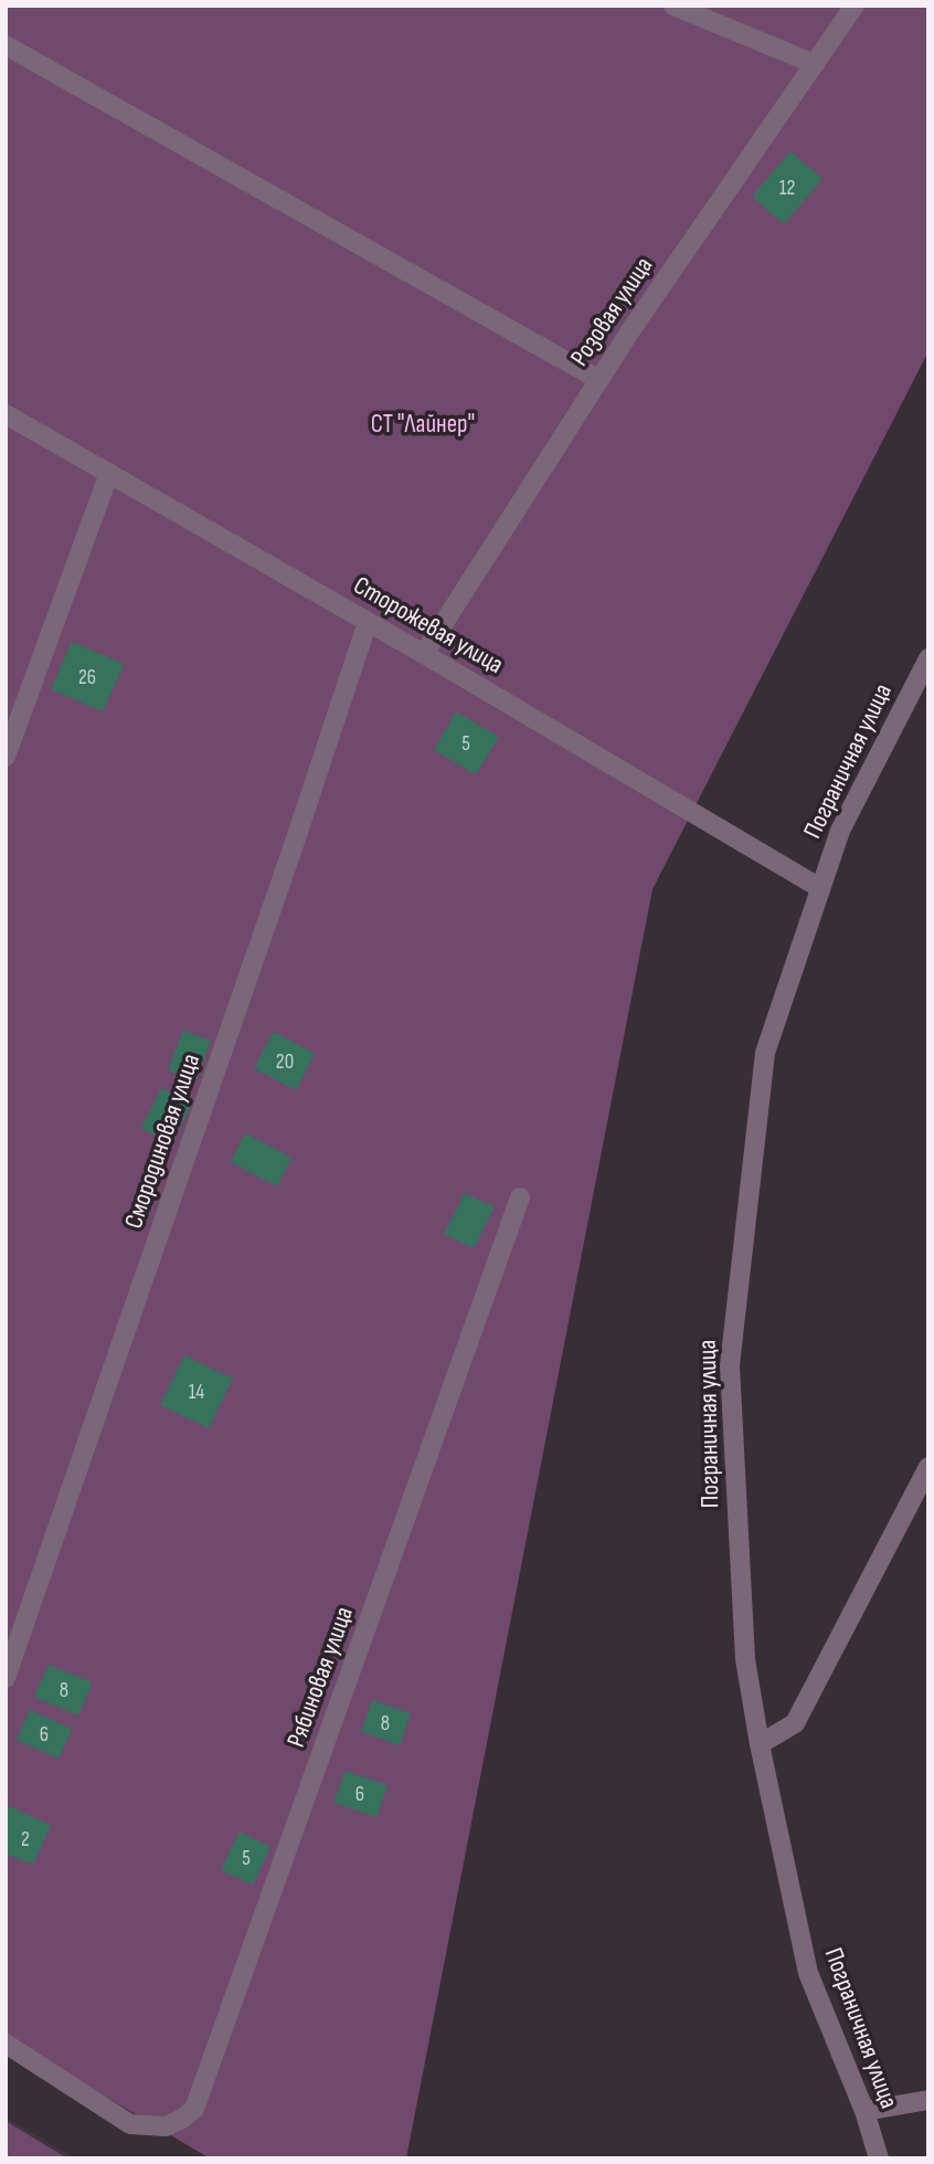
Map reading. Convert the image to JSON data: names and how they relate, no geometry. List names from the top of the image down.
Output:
{
  "streets": {
    "street": [
      "Розовая улица",
      "Сторожевая улица",
      "Пограничная улица",
      "Смородиновая улица",
      "Рябиновая улица"
    ]
  },
  "crossings": [
    ["Розовая улица", "Сторожевая улица"],
    ["Сторожевая улица", "Пограничная улица"],
    ["Сторожевая улица", "Смородиновая улица"]
  ],
  "parks": ["СТ \"Лайнер\""],
  "house_numbers": [
    "12",
    "26",
    "5",
    "20",
    "14",
    "8",
    "8",
    "6",
    "6",
    "2",
    "5"
  ]
}
